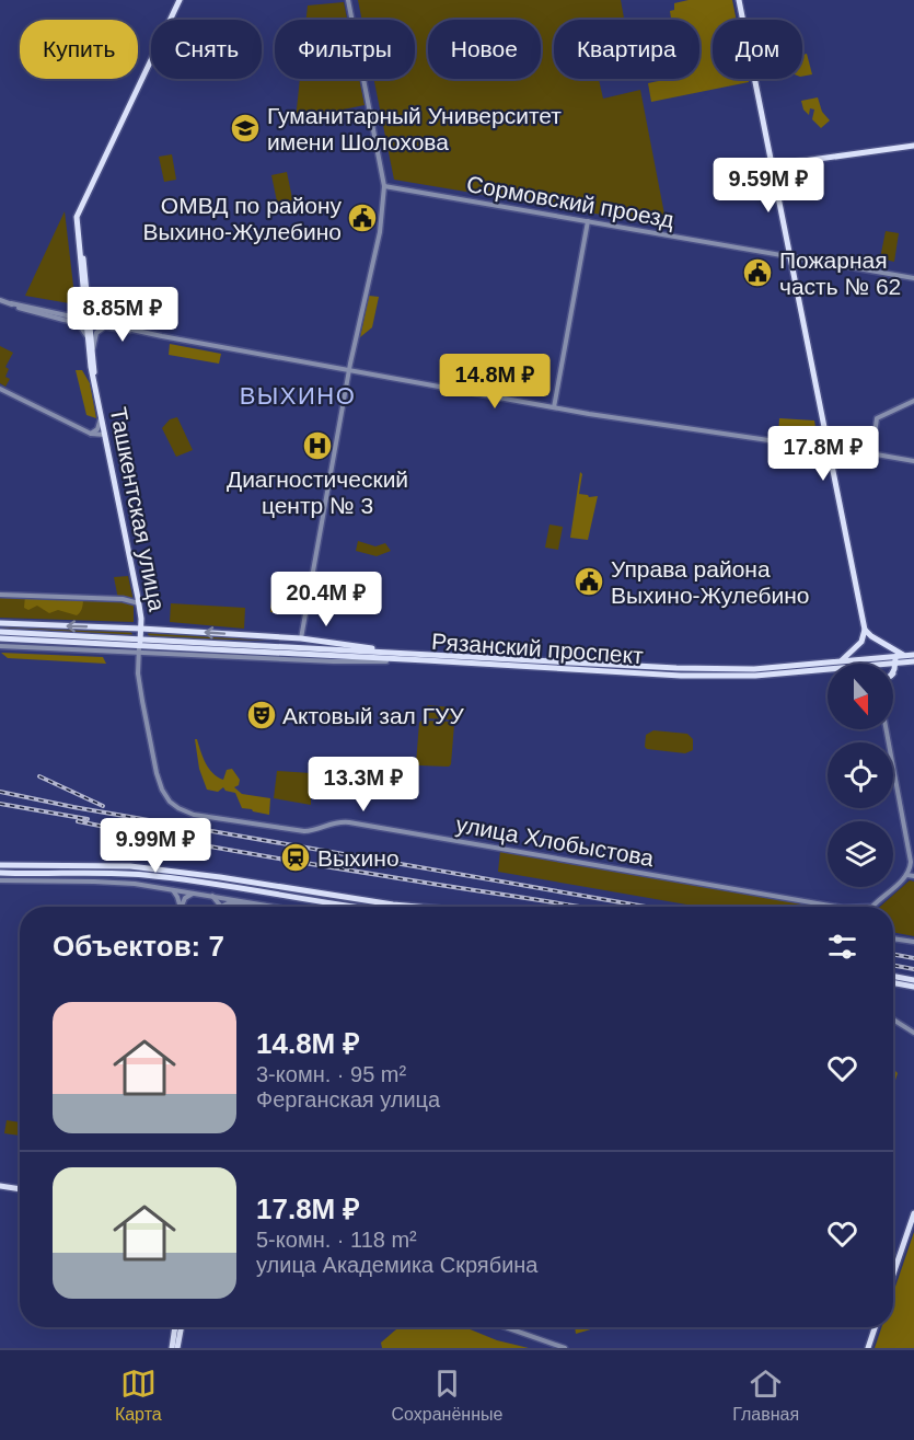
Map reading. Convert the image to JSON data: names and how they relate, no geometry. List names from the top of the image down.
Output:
{
  "streets": {
    "main road": ["Ташкентская улица", "Рязанский проспект"],
    "street": ["Сормовский проезд", "улица Хлобыстова"]
  },
  "crossings": [
    ["Ташкентская улица", "Рязанский проспект"],
    ["Ташкентская улица", "улица Хлобыстова"],
    ["Рязанский проспект", "улица Хлобыстова"]
  ],
  "districts": ["ВЫХИНО"],
  "places": {
    "school or university": ["Гуманитарный Университет имени Шолохова"],
    "public building": ["ОМВД по району Выхино-Жулебино", "Пожарная часть № 62", "Управа района Выхино-Жулебино"],
    "hospital": ["Диагностический центр № 3"],
    "theatre": ["Актовый зал ГУУ"],
    "station": ["Выхино"]
  },
  "north": "bottom",
  "page": {
    "chip": [
      "Купить",
      "Снять",
      "Фильтры",
      "Новое",
      "Квартира",
      "Дом"
    ],
    "price": [
      "9.59M ₽",
      "8.85M ₽",
      "14.8M ₽",
      "17.8M ₽",
      "20.4M ₽",
      "13.3M ₽",
      "9.99M ₽"
    ],
    "heading": "Объектов: 7",
    "list": [
      {
        "name": "14.8M ₽",
        "note": "3-комн. · 95 m² · Ферганская улица"
      },
      {
        "name": "17.8M ₽",
        "note": "5-комн. · 118 m² · улица Академика Скрябина"
      }
    ],
    "tabs": ["Карта", "Сохранённые", "Главная"]
  }
}
